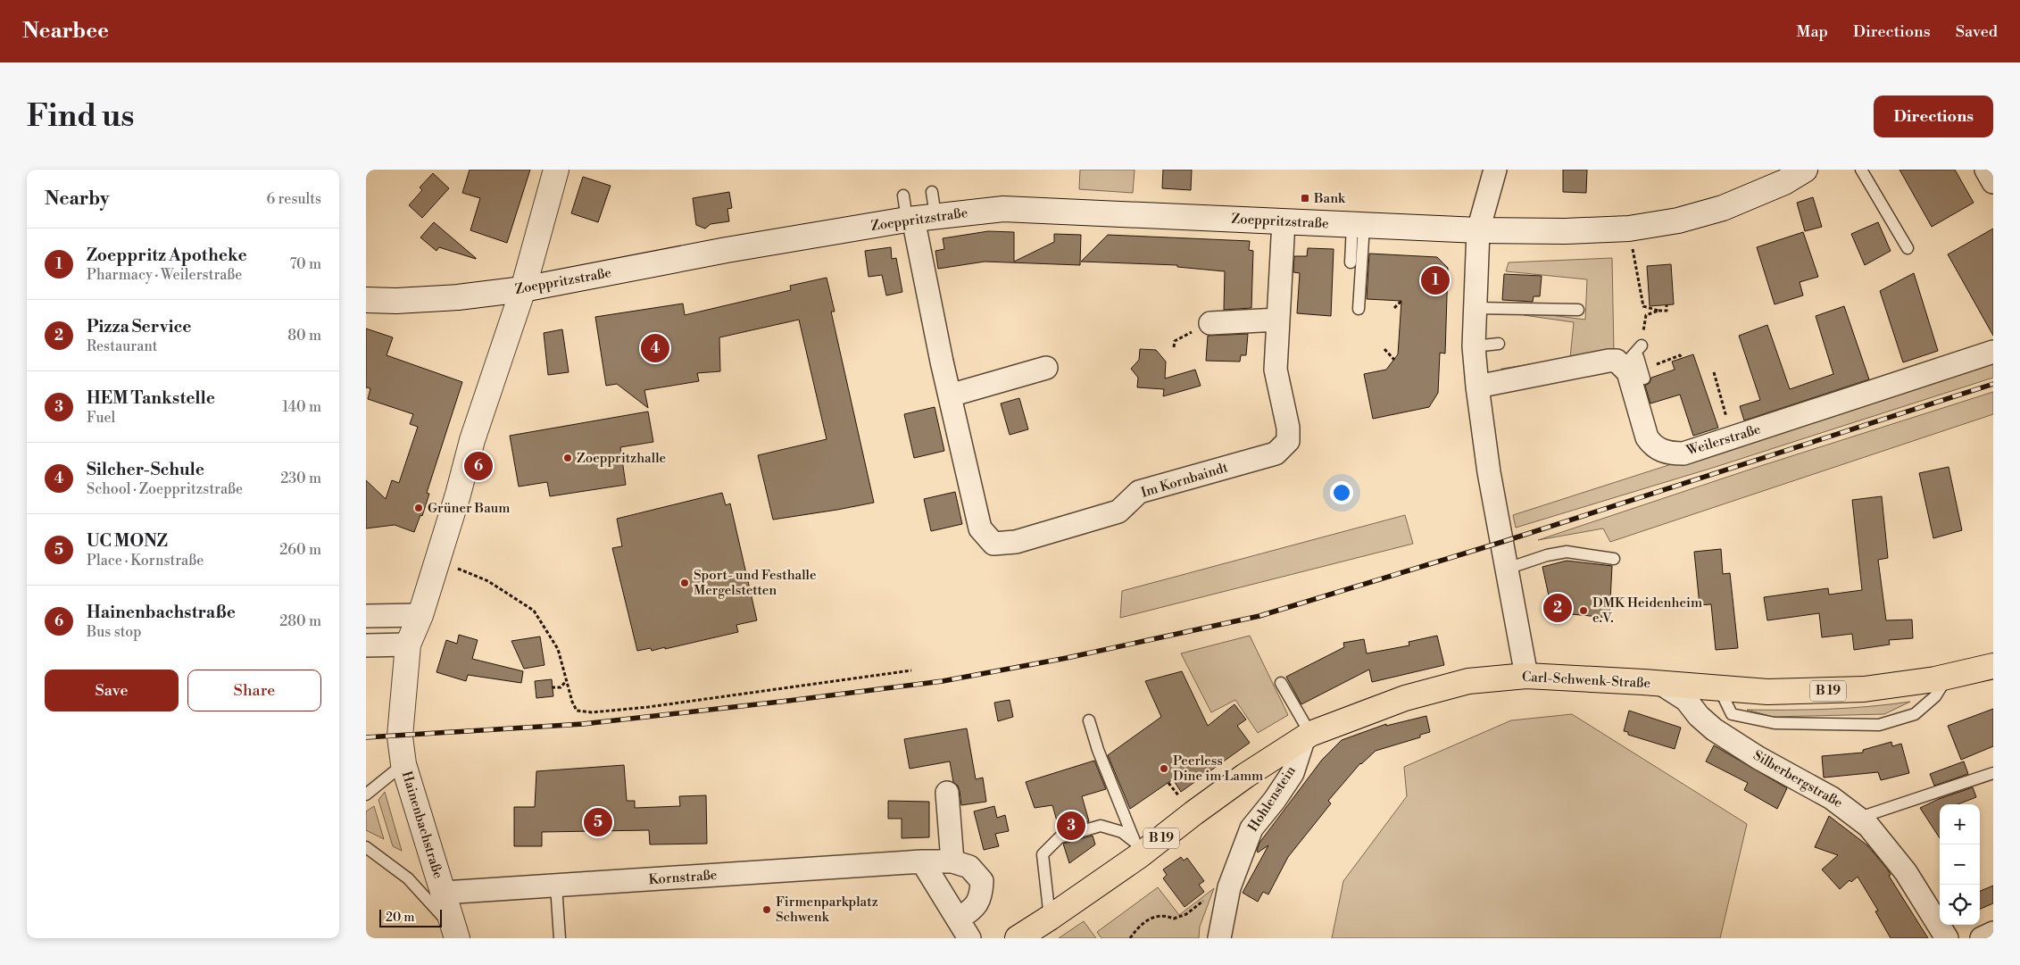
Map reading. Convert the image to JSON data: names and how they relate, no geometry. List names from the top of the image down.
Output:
{
  "streets": {
    "main road": [
      "Zoeppritzstraße",
      "Carl-Schwenk-Straße",
      "B 19",
      "Hainenbachstraße"
    ],
    "street": [
      "Weilerstraße",
      "Im Kornbaindt",
      "Silberbergstraße",
      "Hohlenstein",
      "Kornstraße"
    ]
  },
  "crossings": [
    ["Zoeppritzstraße", "Im Kornbaindt"],
    ["Zoeppritzstraße", "Hainenbachstraße"],
    ["Carl-Schwenk-Straße", "Silberbergstraße"],
    ["Carl-Schwenk-Straße", "Hohlenstein"],
    ["Hainenbachstraße", "Kornstraße"]
  ],
  "places": {
    "transit": ["Bank"],
    "other": [
      "Zoeppritzhalle",
      "Grüner Baum",
      "Sport- und Festhalle Mergelstetten",
      "DMK Heidenheim e.V.",
      "Peerless Dine im Lamm",
      "Firmenparkplatz Schwenk"
    ]
  },
  "scale_bar": "20 m",
  "page": {
    "header": "Nearbee",
    "nav": ["Map", "Directions", "Saved"],
    "buttons": [
      "Directions",
      ["Save", "Share"]
    ],
    "title": "Find us",
    "heading": ["Nearby", "6 results"],
    "list": [
      {
        "mark": "1",
        "name": "Zoeppritz Apotheke",
        "note": "Pharmacy · Weilerstraße",
        "value": "70 m"
      },
      {
        "mark": "2",
        "name": "Pizza Service",
        "note": "Restaurant",
        "value": "80 m"
      },
      {
        "mark": "3",
        "name": "HEM Tankstelle",
        "note": "Fuel",
        "value": "140 m"
      },
      {
        "mark": "4",
        "name": "Silcher-Schule",
        "note": "School · Zoeppritzstraße",
        "value": "230 m"
      },
      {
        "mark": "5",
        "name": "UC MONZ",
        "note": "Place · Kornstraße",
        "value": "260 m"
      },
      {
        "mark": "6",
        "name": "Hainenbachstraße",
        "note": "Bus stop",
        "value": "280 m"
      }
    ],
    "pins": [
      "1",
      "4",
      "6",
      "2",
      "5",
      "3"
    ],
    "map_buttons": ["+", "−"],
    "scale": "20 m"
  }
}
